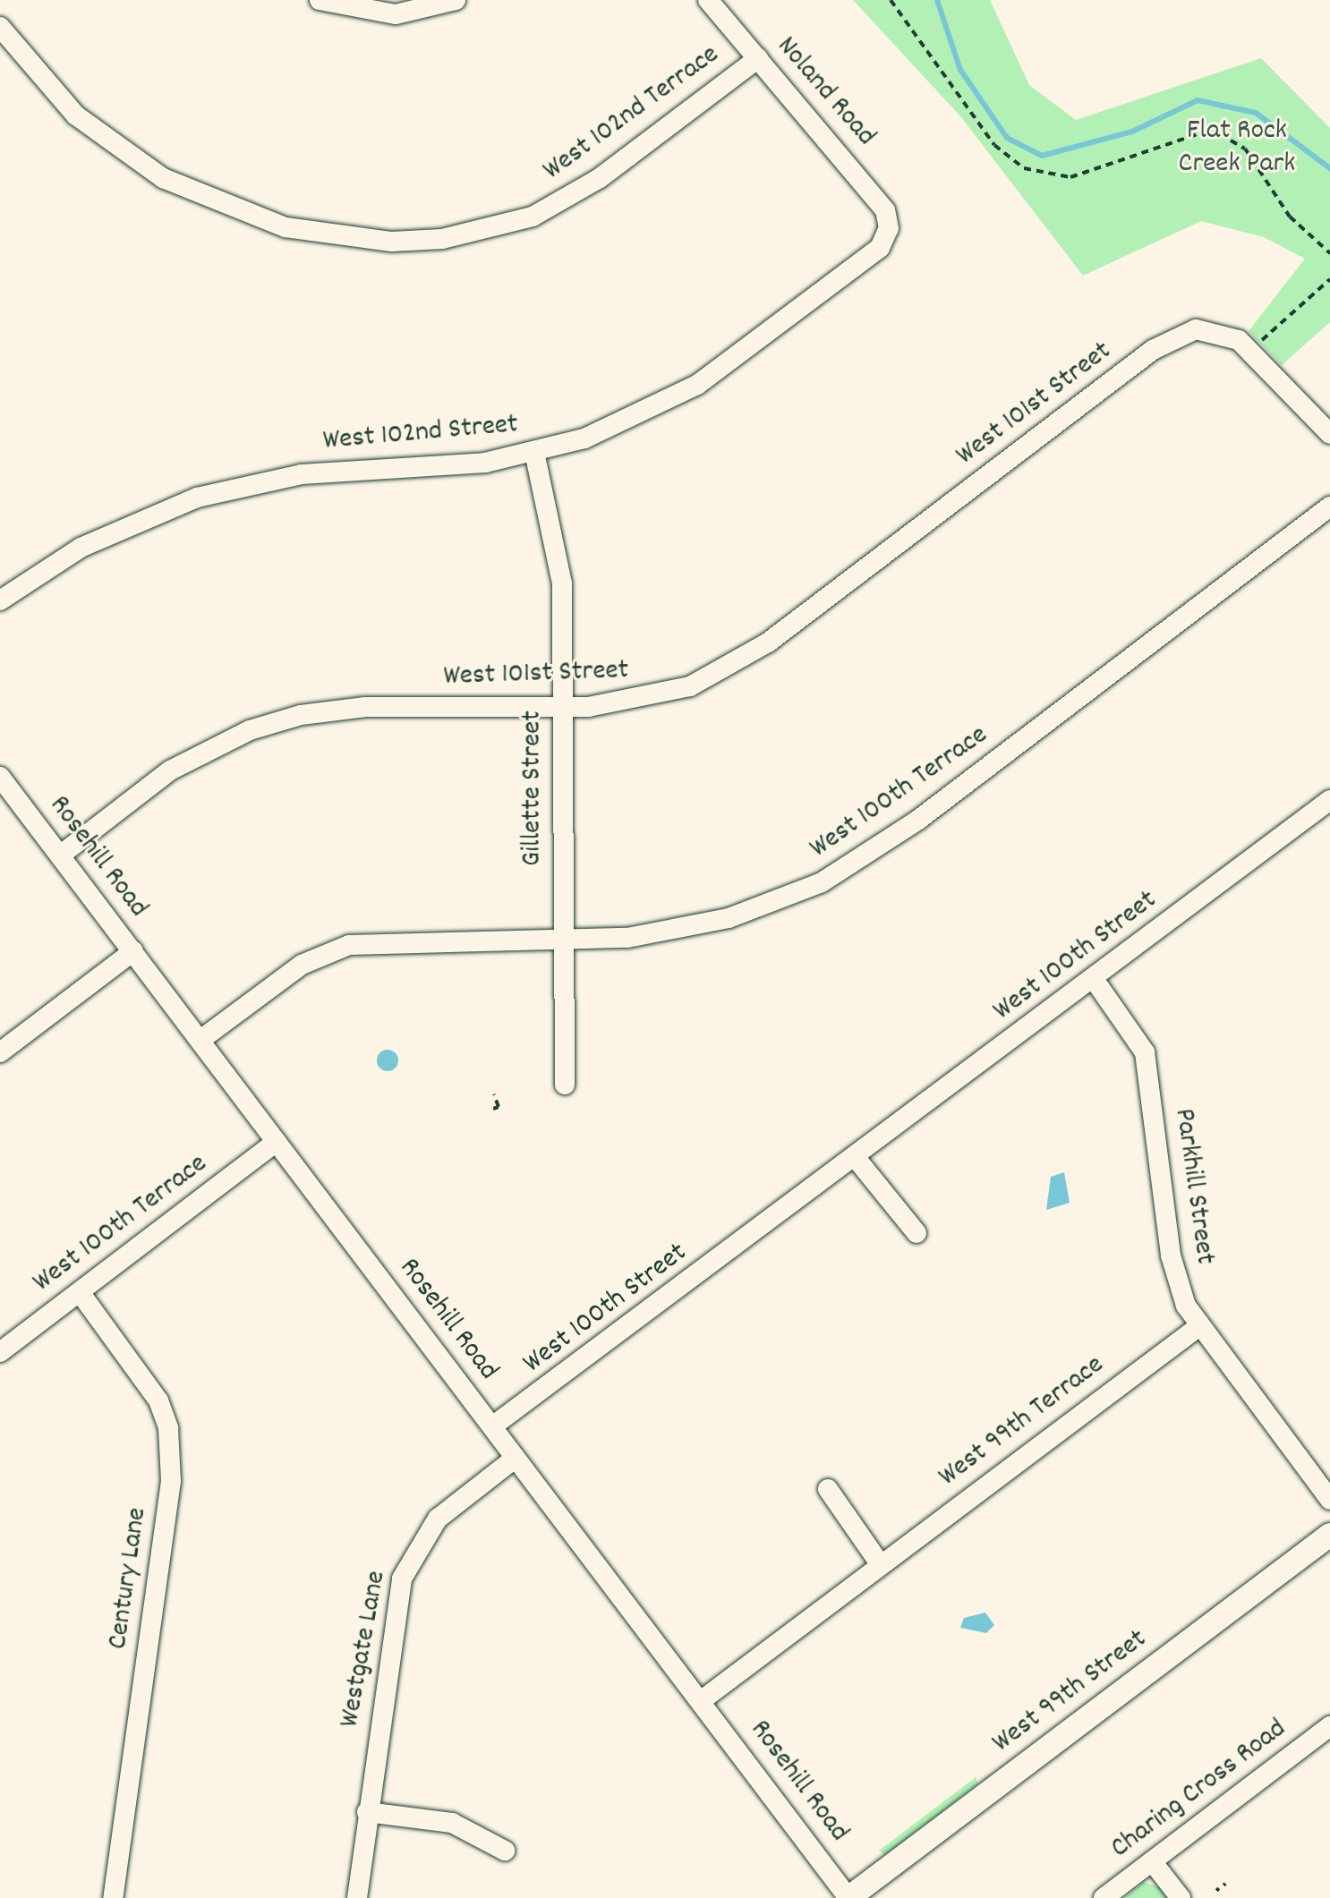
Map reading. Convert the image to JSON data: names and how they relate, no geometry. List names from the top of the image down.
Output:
{
  "streets": {
    "street": [
      "Noland Road",
      "West 102nd Terrace",
      "West 101st Street",
      "West 102nd Street",
      "Gillette Street",
      "West 100th Terrace",
      "Rosehill Road",
      "West 100th Street",
      "Parkhill Street",
      "West 99th Terrace",
      "Century Lane",
      "Westgate Lane",
      "West 99th Street",
      "Charing Cross Road"
    ]
  },
  "crossings": [
    ["Noland Road", "West 102nd Terrace"],
    ["Noland Road", "West 102nd Street"],
    ["West 101st Street", "Gillette Street"],
    ["West 101st Street", "Rosehill Road"],
    ["West 102nd Street", "Gillette Street"],
    ["Gillette Street", "West 100th Terrace"],
    ["West 100th Terrace", "Rosehill Road"],
    ["West 100th Terrace", "Century Lane"],
    ["Rosehill Road", "West 100th Street"],
    ["Rosehill Road", "West 99th Terrace"],
    ["Rosehill Road", "Westgate Lane"],
    ["Rosehill Road", "West 99th Street"],
    ["West 100th Street", "Parkhill Street"],
    ["Parkhill Street", "West 99th Terrace"]
  ],
  "parks": ["Flat Rock Creek Park"]
}
